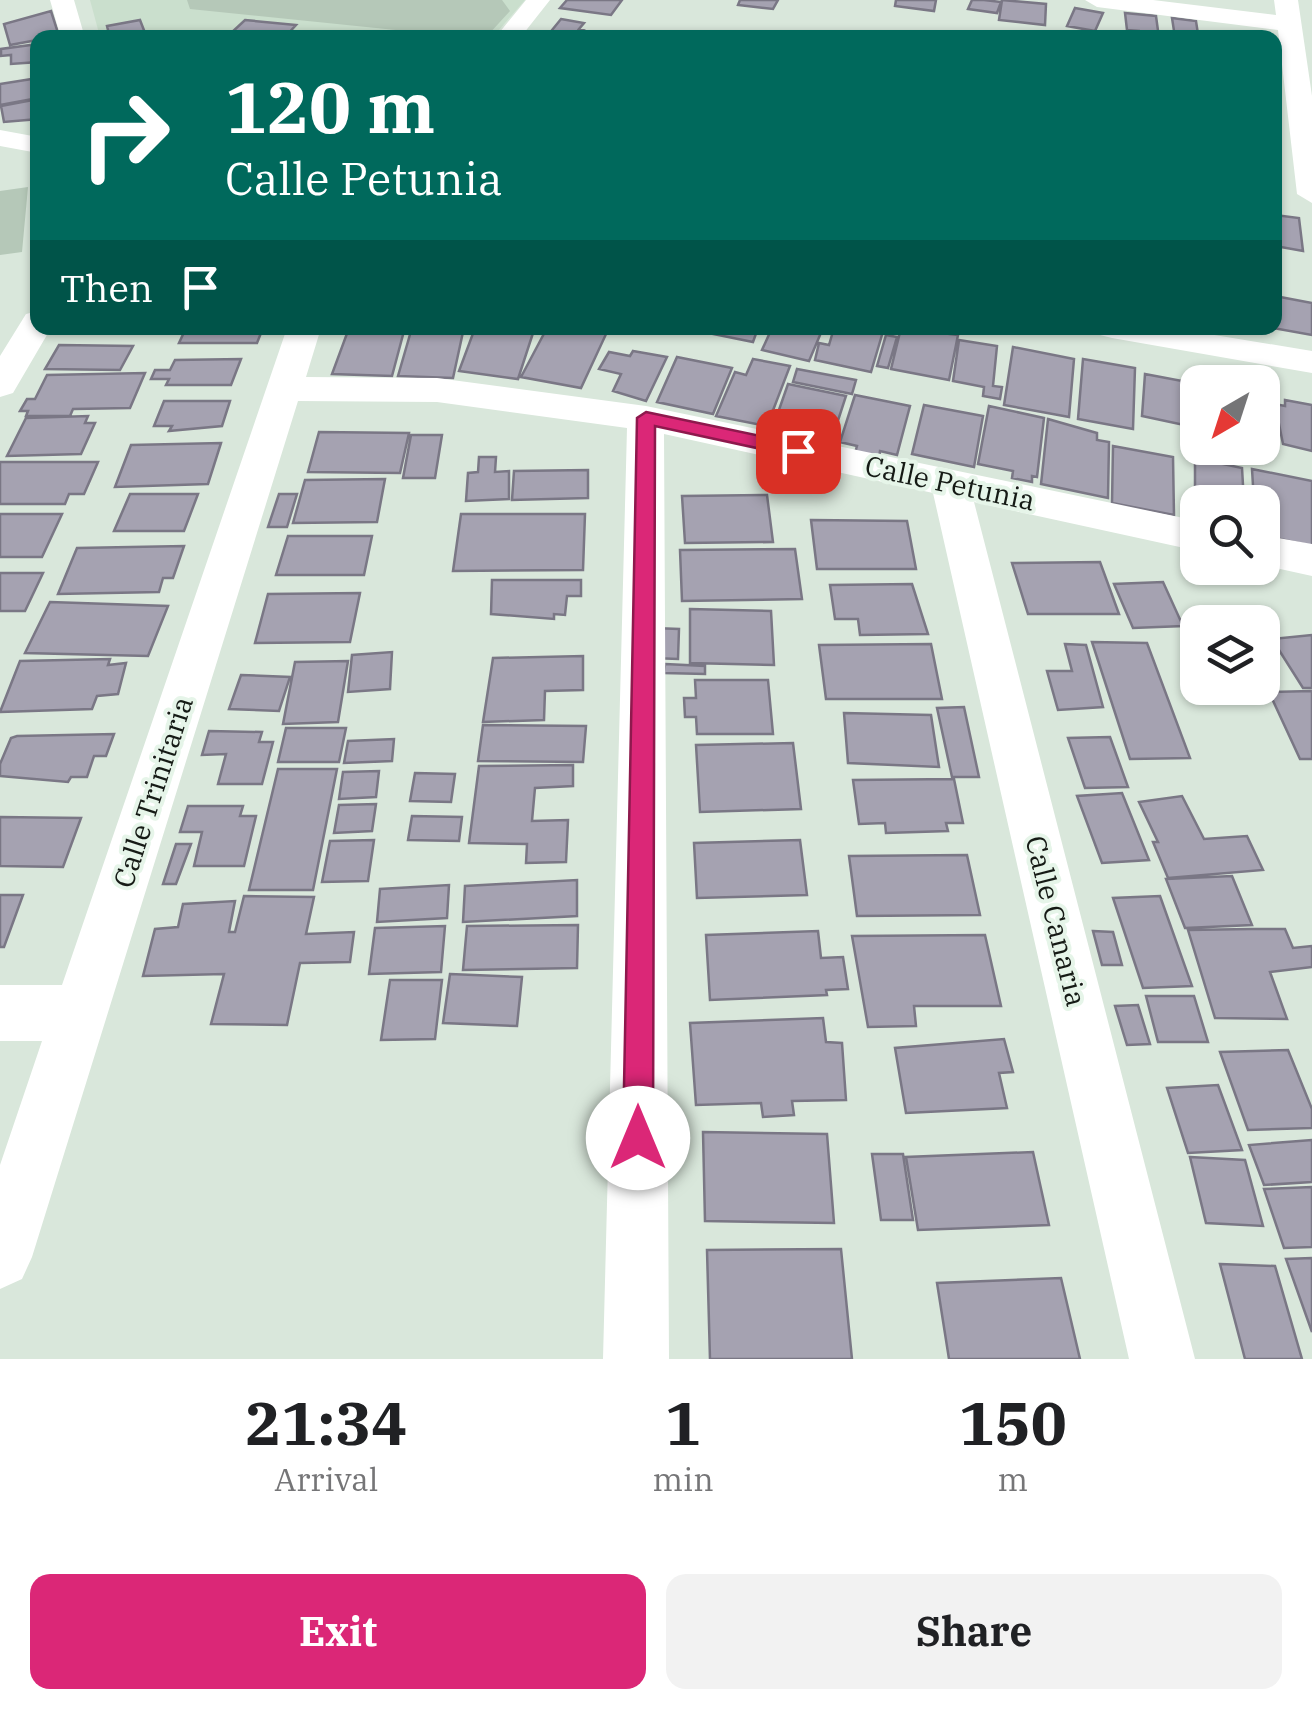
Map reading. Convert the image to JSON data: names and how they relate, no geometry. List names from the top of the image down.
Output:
{
  "streets": {
    "street": ["Calle Petunia", "Calle Trinitaria", "Calle Canaria"]
  },
  "crossings": [
    ["Calle Petunia", "Calle Trinitaria"],
    ["Calle Petunia", "Calle Canaria"]
  ],
  "north": "bottom left",
  "page": {
    "turn": ["120 m", "Calle Petunia"],
    "then": "Then",
    "eta": [
      "21:34",
      "Arrival",
      "1",
      "min",
      "150",
      "m"
    ],
    "buttons": ["Exit", "Share"]
  }
}
